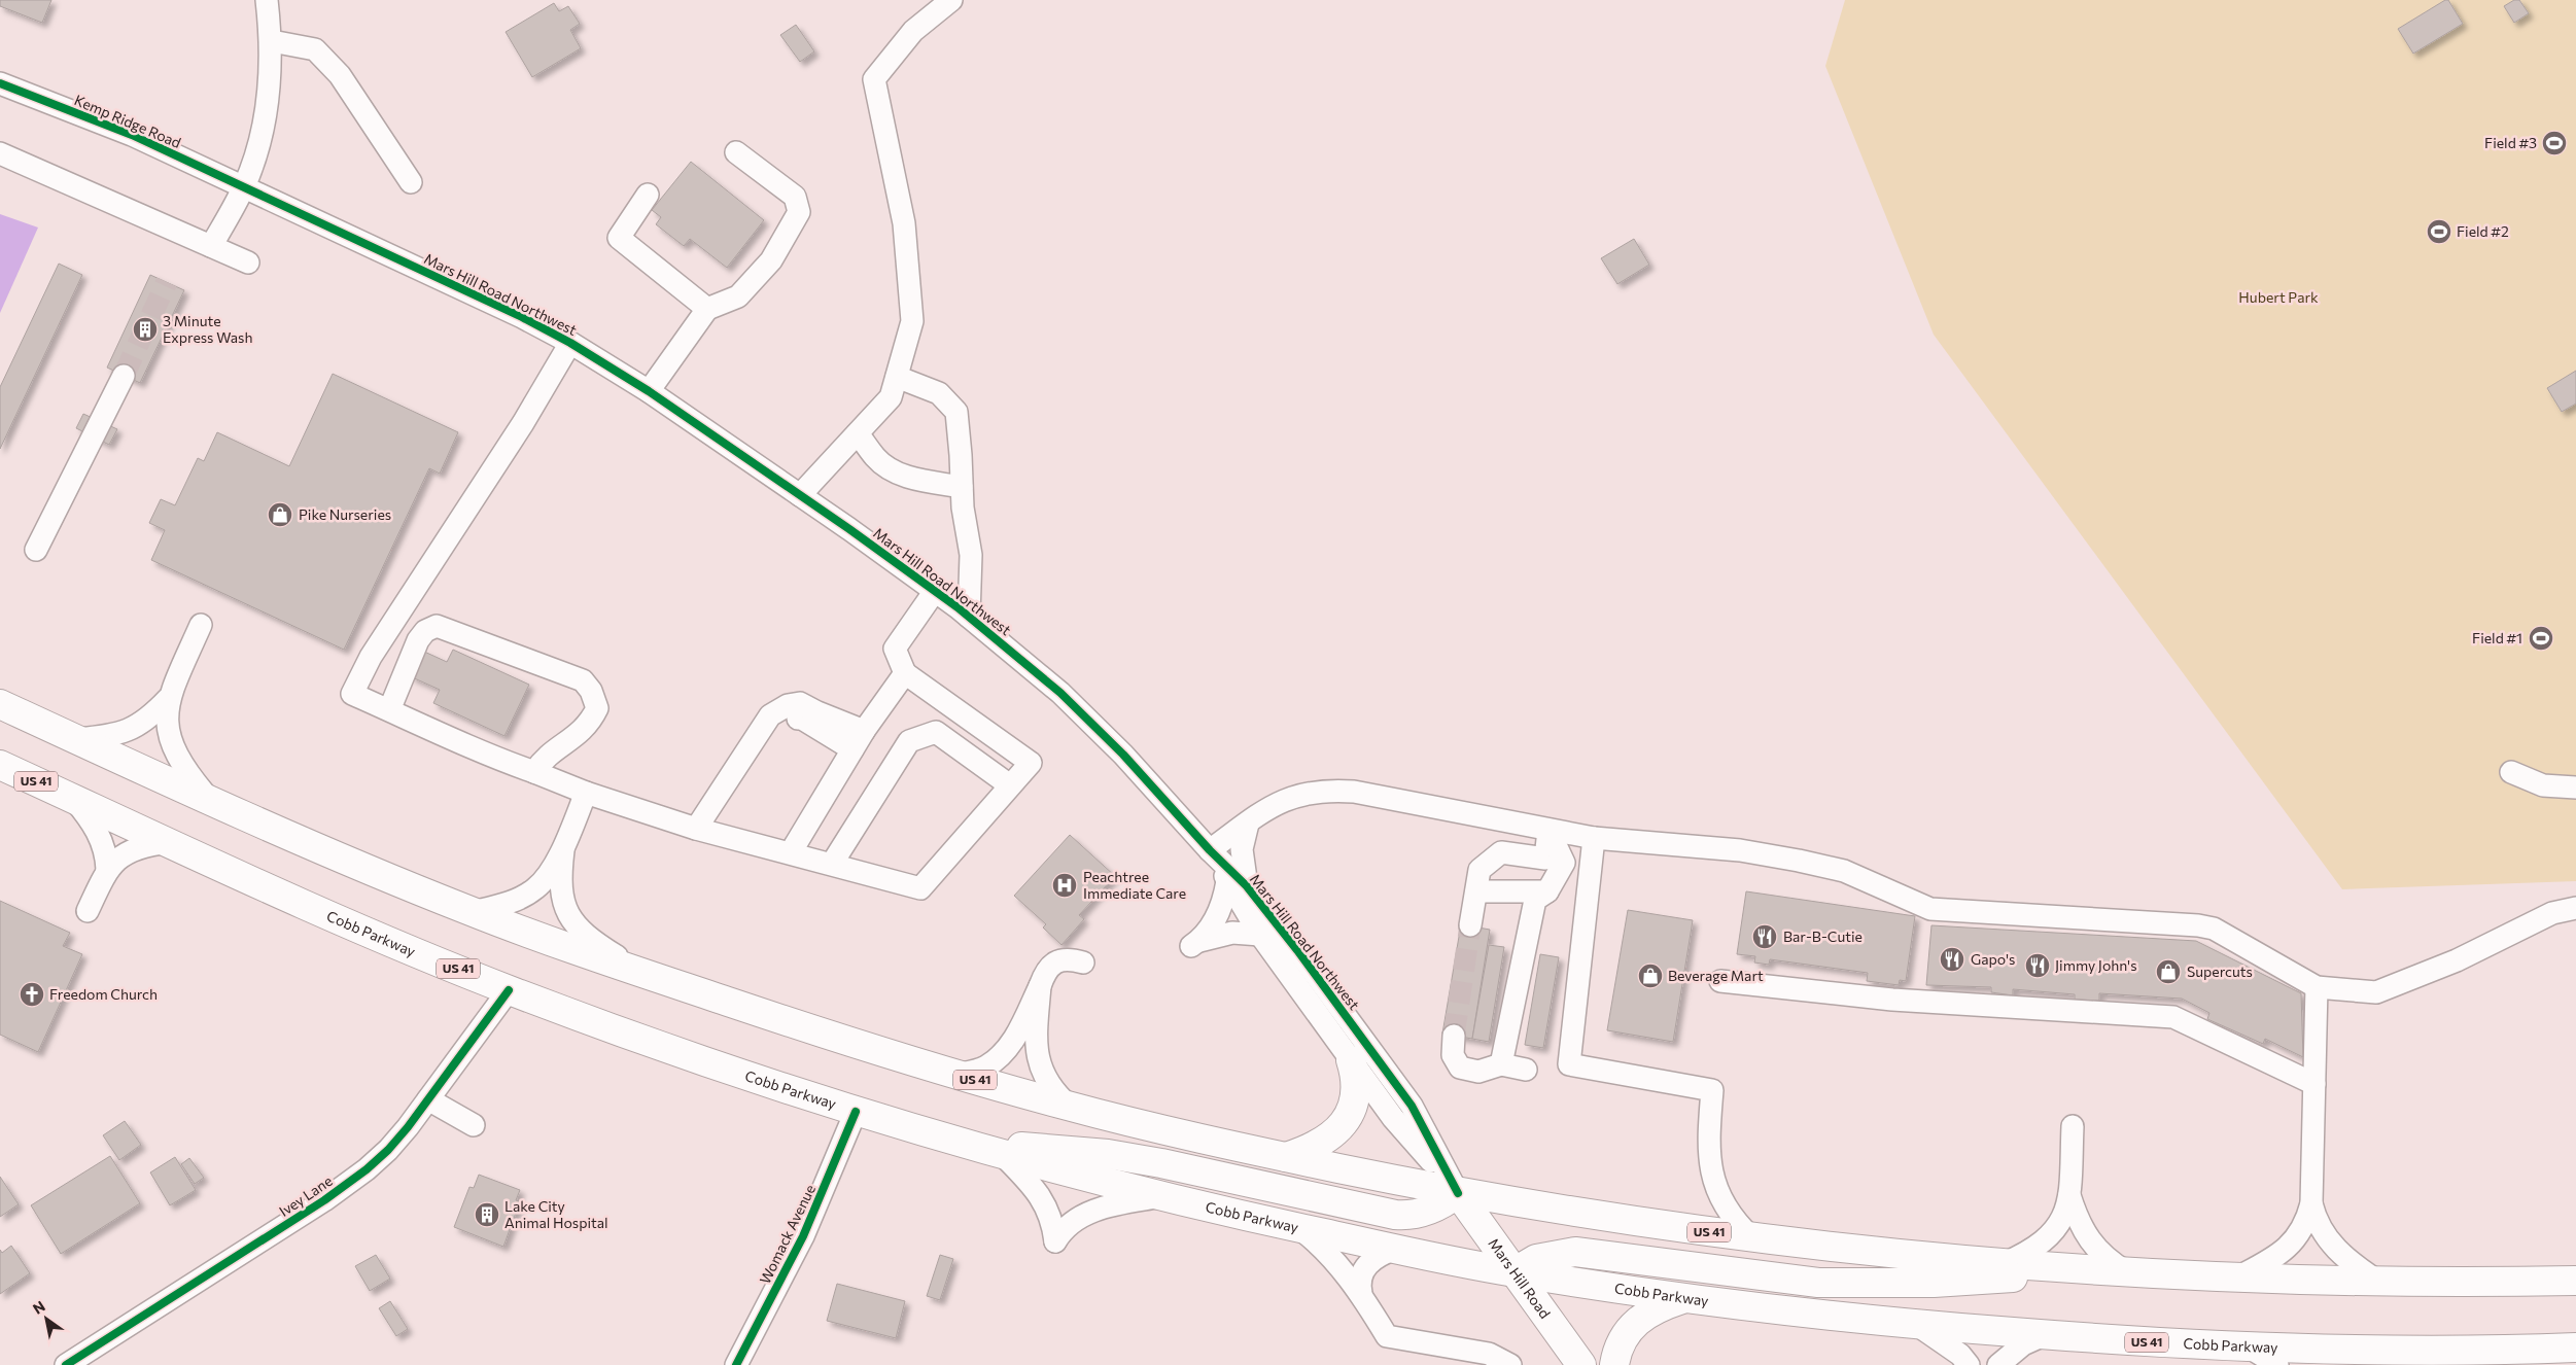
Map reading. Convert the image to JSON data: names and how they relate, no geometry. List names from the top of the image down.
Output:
{
  "streets": {
    "main road": ["US 41", "Cobb Parkway", "Mars Hill Road"],
    "street": [
      "Kemp Ridge Road",
      "Mars Hill Road Northwest",
      "Ivey Lane",
      "Womack Avenue"
    ]
  },
  "crossings": [
    ["Kemp Ridge Road", "Mars Hill Road Northwest"],
    ["Mars Hill Road Northwest", "US 41"],
    ["Mars Hill Road Northwest", "Mars Hill Road"],
    ["US 41", "Mars Hill Road"],
    ["Cobb Parkway", "Ivey Lane"],
    ["Cobb Parkway", "Womack Avenue"],
    ["Cobb Parkway", "Mars Hill Road"]
  ],
  "parks": ["Hubert Park"],
  "places": {
    "sports": ["Field #3", "Field #2", "Field #1"],
    "building": ["3 Minute Express Wash", "Lake City Animal Hospital"],
    "shop": ["Pike Nurseries", "Supercuts", "Beverage Mart"],
    "hospital": ["Peachtree Immediate Care"],
    "restaurant": ["Bar-B-Cutie", "Gapo's", "Jimmy John's"],
    "church": ["Freedom Church"]
  },
  "north": "top left"
}
